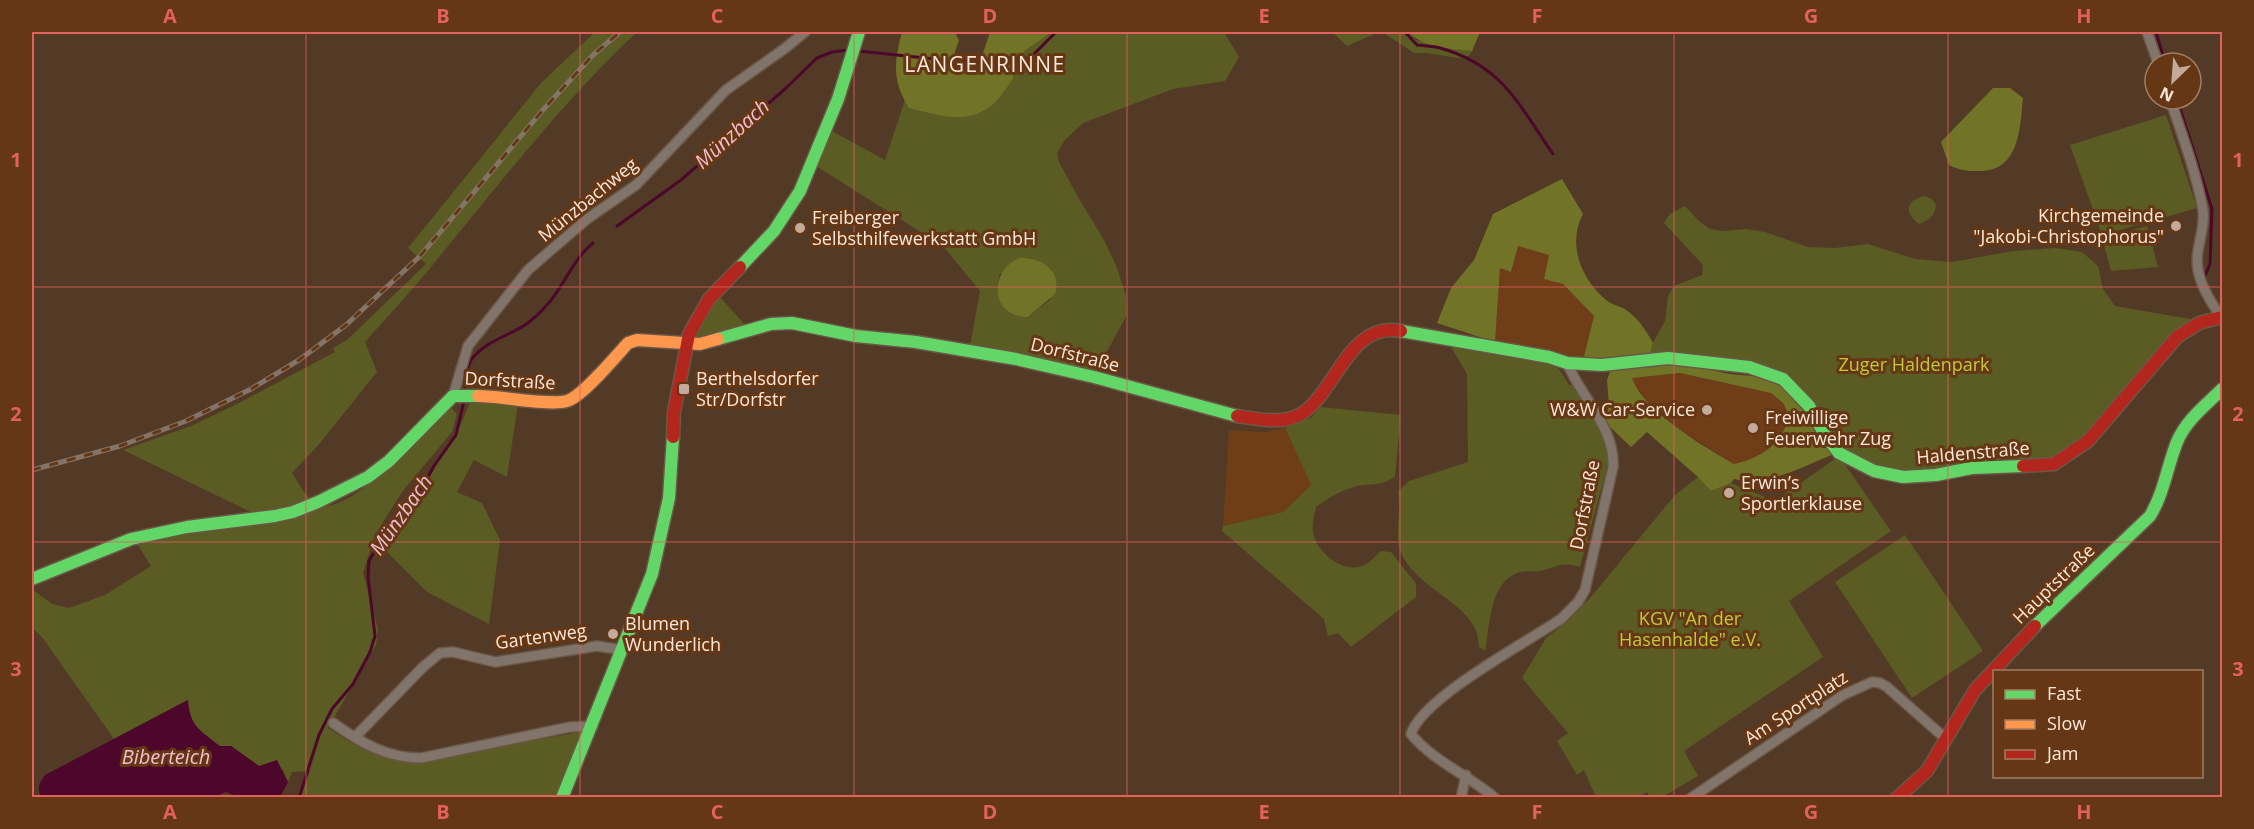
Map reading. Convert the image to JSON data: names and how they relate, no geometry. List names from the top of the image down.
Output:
{
  "streets": {
    "street": [
      "Münzbachweg",
      "Dorfstraße",
      "Haldenstraße",
      "Hauptstraße",
      "Gartenweg",
      "Am Sportplatz"
    ]
  },
  "crossings": [
    ["Münzbachweg", "Dorfstraße"],
    ["Dorfstraße", "Haldenstraße"],
    ["Hauptstraße", "Am Sportplatz"]
  ],
  "districts": ["LANGENRINNE"],
  "water": ["Münzbach", "Biberteich"],
  "parks": ["Zuger Haldenpark", "KGV \"An der Hasenhalde\" e.V."],
  "places": {
    "other": [
      "Kirchgemeinde \"Jakobi-Christophorus\"",
      "Freiberger Selbsthilfewerkstatt GmbH",
      "W&W Car-Service",
      "Freiwillige Feuerwehr Zug",
      "Erwin’s Sportlerklause",
      "Blumen Wunderlich"
    ],
    "transit": ["Berthelsdorfer Str/Dorfstr"]
  },
  "legend": ["Fast", "Slow", "Jam"],
  "north": "bottom left",
  "grid": {
    "columns": [
      "A",
      "B",
      "C",
      "D",
      "E",
      "F",
      "G",
      "H"
    ],
    "rows": ["1", "2", "3"]
  }
}
